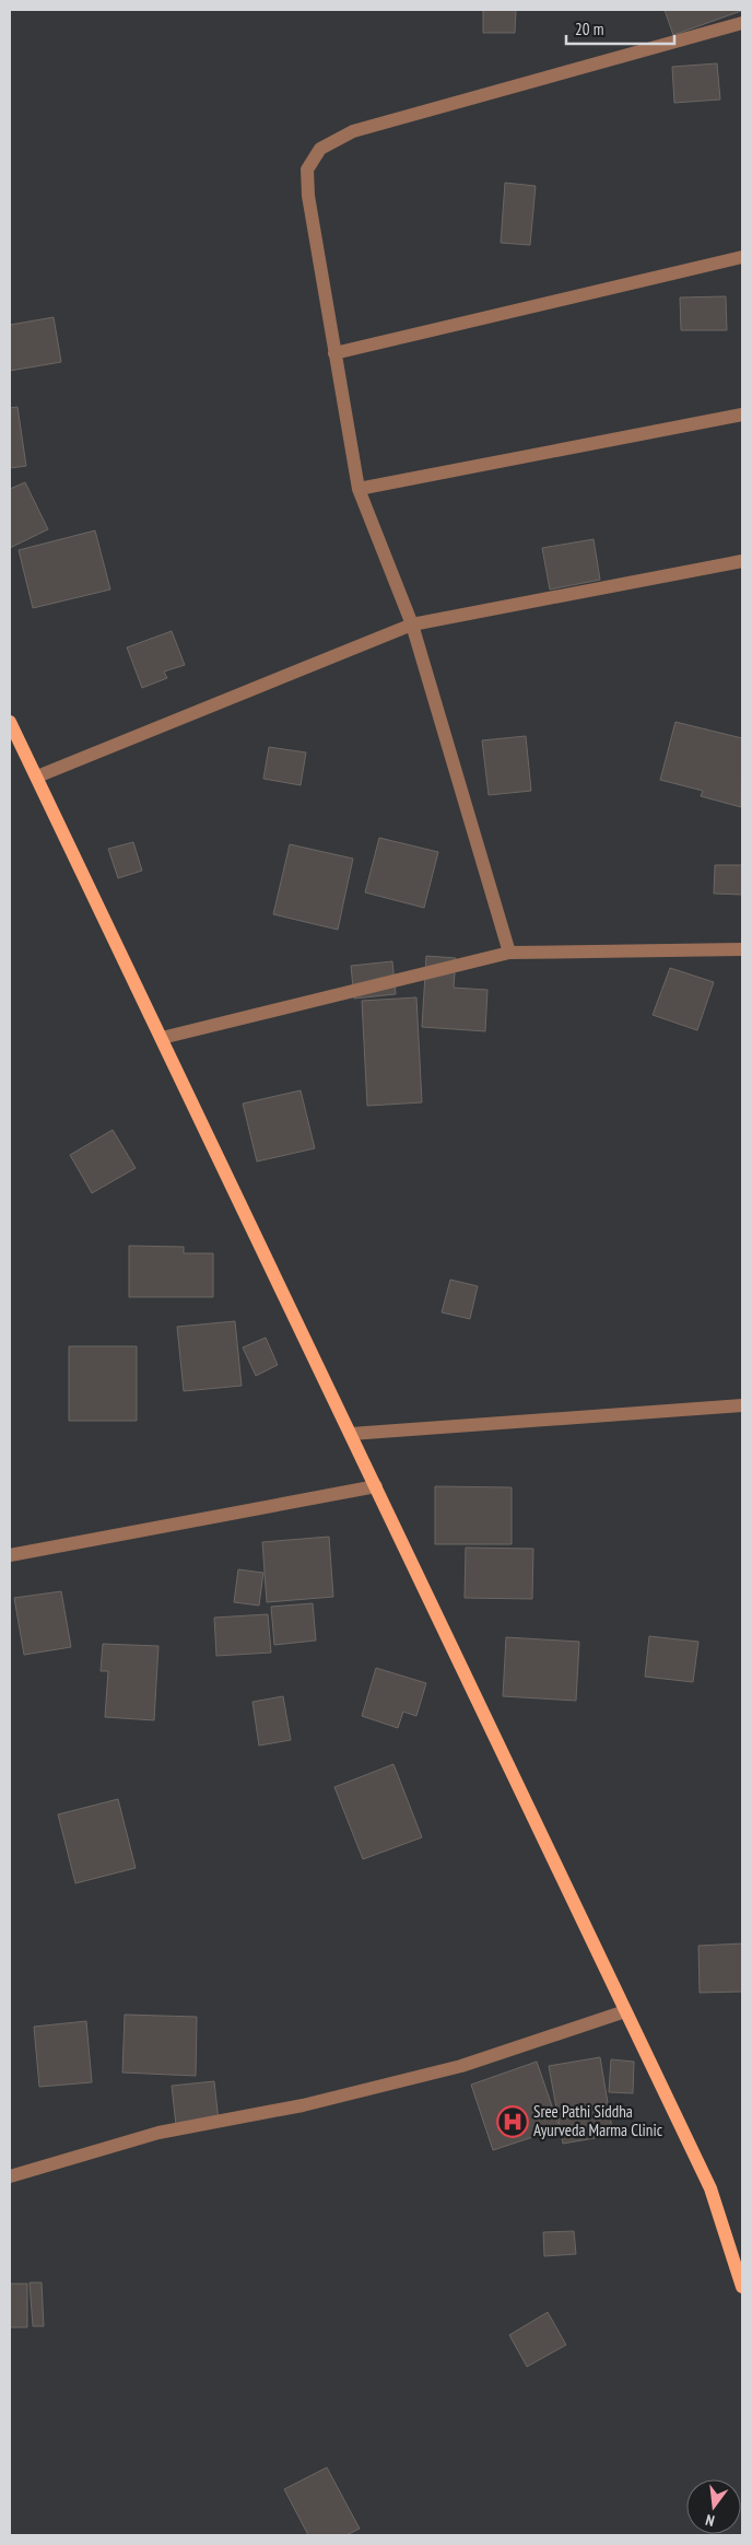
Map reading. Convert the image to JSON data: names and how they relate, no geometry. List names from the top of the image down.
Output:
{
  "places": {
    "hospital": ["Sree Pathi Siddha Ayurveda Marma Clinic"]
  },
  "scale_bar": "20 m",
  "north": "bottom"
}
